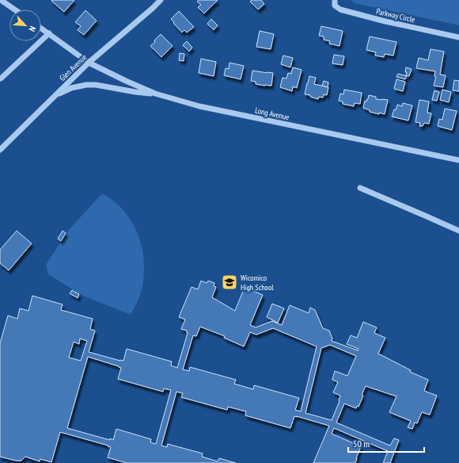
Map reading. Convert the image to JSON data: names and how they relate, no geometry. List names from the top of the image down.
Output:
{
  "streets": {
    "street": ["Parkway Circle", "Glen Avenue", "Long Avenue"]
  },
  "crossings": [
    ["Glen Avenue", "Long Avenue"]
  ],
  "places": {
    "school or university": ["Wicomico High School"]
  },
  "scale_bar": "50 m",
  "north": "bottom right"
}
